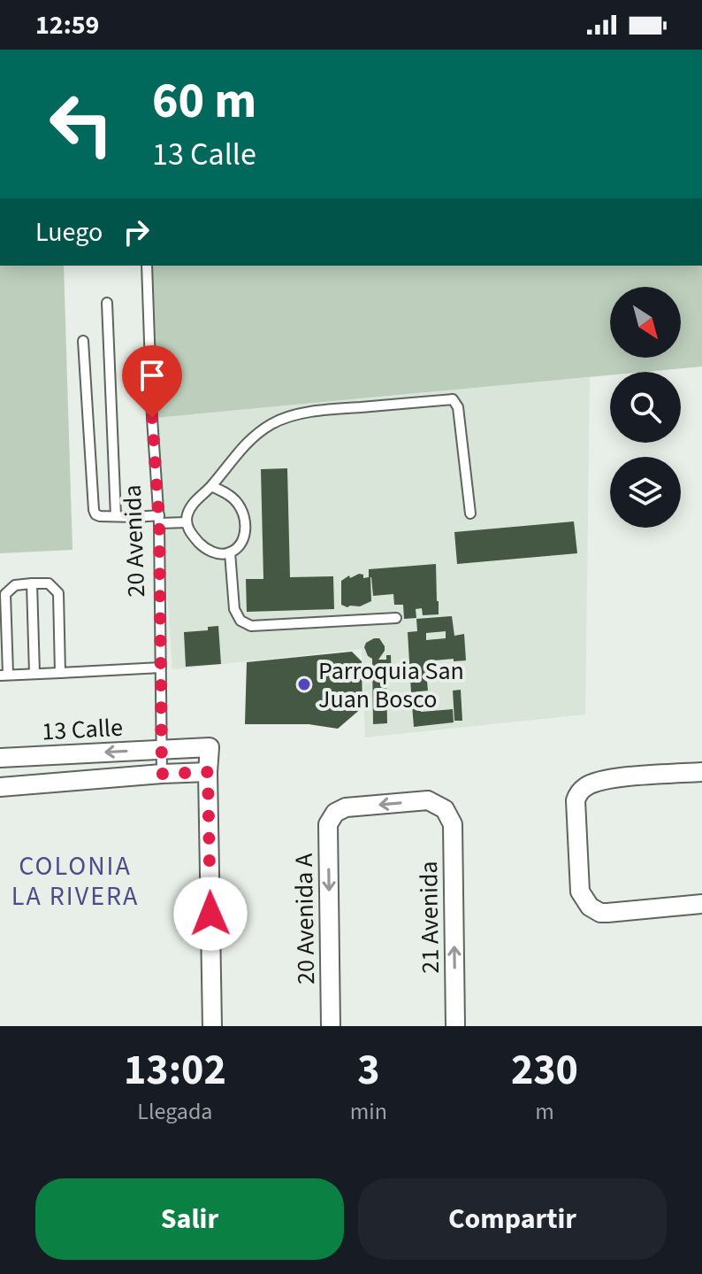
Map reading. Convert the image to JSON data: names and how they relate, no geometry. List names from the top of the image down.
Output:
{
  "streets": {
    "street": ["13 Calle", "21 Avenida", "20 Avenida A"],
    "lane": ["20 Avenida"]
  },
  "crossings": [
    ["20 Avenida", "13 Calle"],
    ["21 Avenida", "20 Avenida A"]
  ],
  "districts": ["COLONIA LA RIVERA"],
  "places": ["Parroquia San Juan Bosco"],
  "north": "bottom right",
  "page": {
    "status": "12:59",
    "turn": ["60 m", "13 Calle"],
    "then": "Luego",
    "eta": [
      "13:02",
      "Llegada",
      "3",
      "min",
      "230",
      "m"
    ],
    "buttons": ["Salir", "Compartir"]
  }
}
